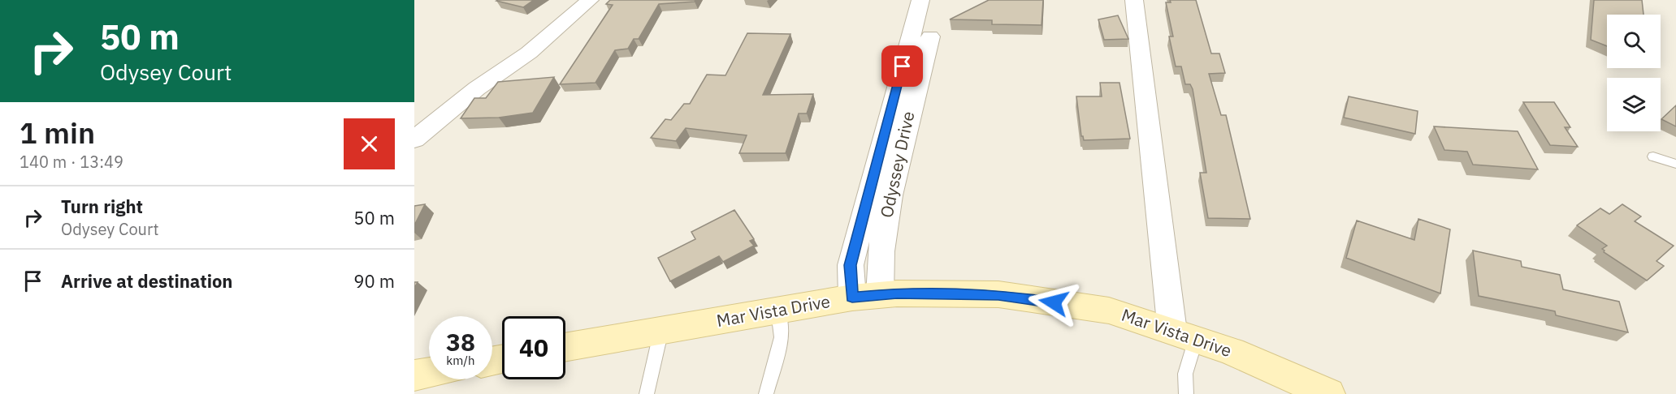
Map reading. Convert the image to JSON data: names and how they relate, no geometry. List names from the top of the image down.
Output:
{
  "streets": {
    "street": ["Odyssey Drive", "Mar Vista Drive"]
  },
  "crossings": [
    ["Odyssey Drive", "Mar Vista Drive"]
  ],
  "page": {
    "turn": ["50 m", "Odysey Court"],
    "heading": ["1 min", "140 m · 13:49"],
    "list": [
      {
        "name": "Turn right",
        "note": "Odysey Court",
        "value": "50 m"
      },
      {
        "name": "Arrive at destination",
        "value": "90 m"
      }
    ],
    "speed": "38 km/h",
    "limit": "40"
  }
}
